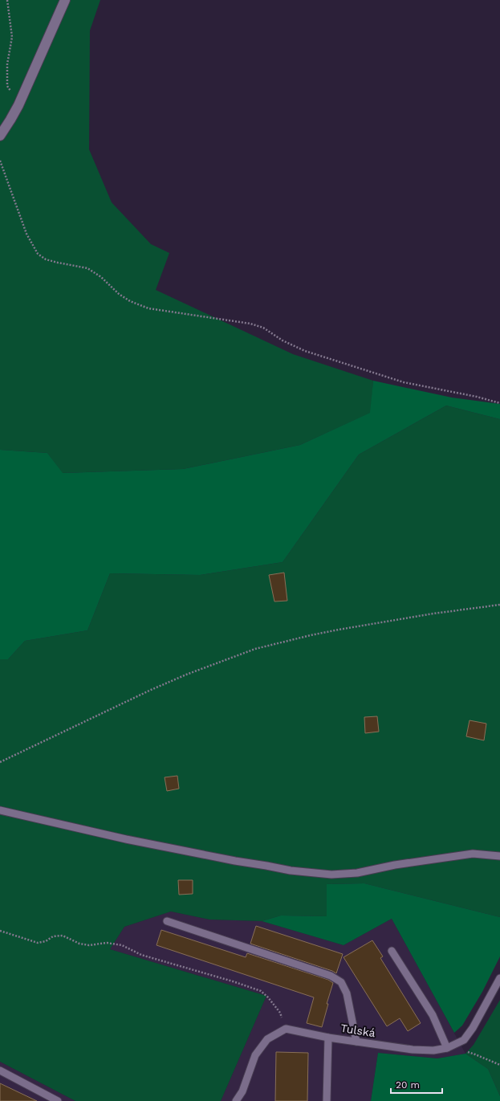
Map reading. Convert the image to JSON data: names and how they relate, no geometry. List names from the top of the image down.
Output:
{
  "streets": {
    "lane": ["Tulská"]
  },
  "scale_bar": "20 m"
}
